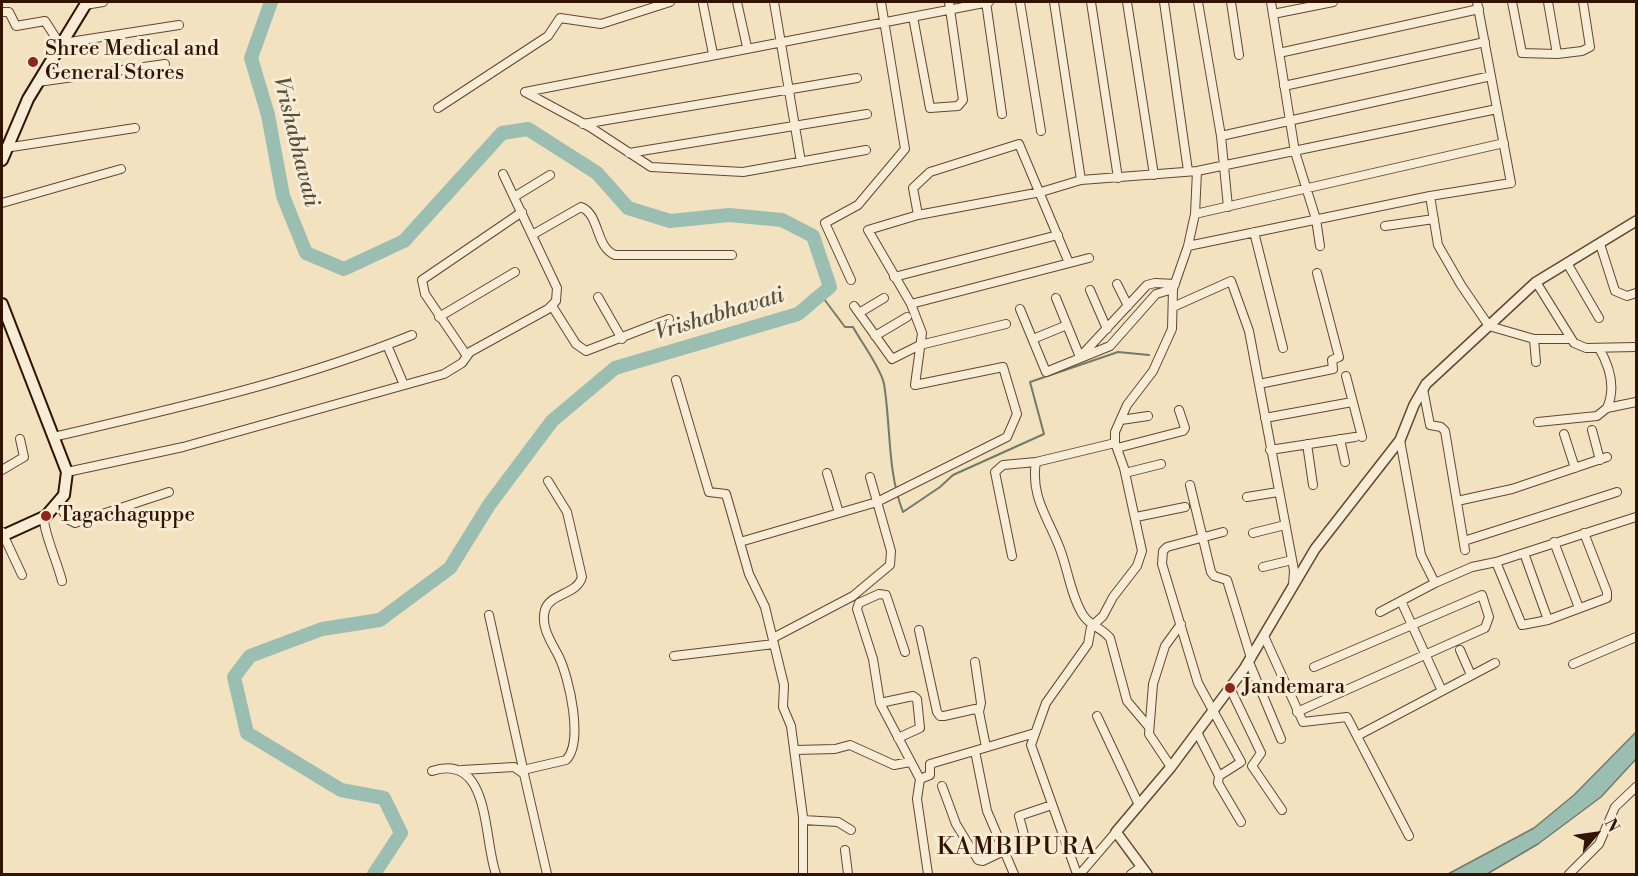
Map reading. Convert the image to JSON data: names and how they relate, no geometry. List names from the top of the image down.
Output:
{
  "districts": ["KAMBIPURA"],
  "water": ["Vrishabhavati"],
  "places": ["Shree Medical and General Stores", "Tagachaguppe", "Jandemara"],
  "north": "top right"
}
